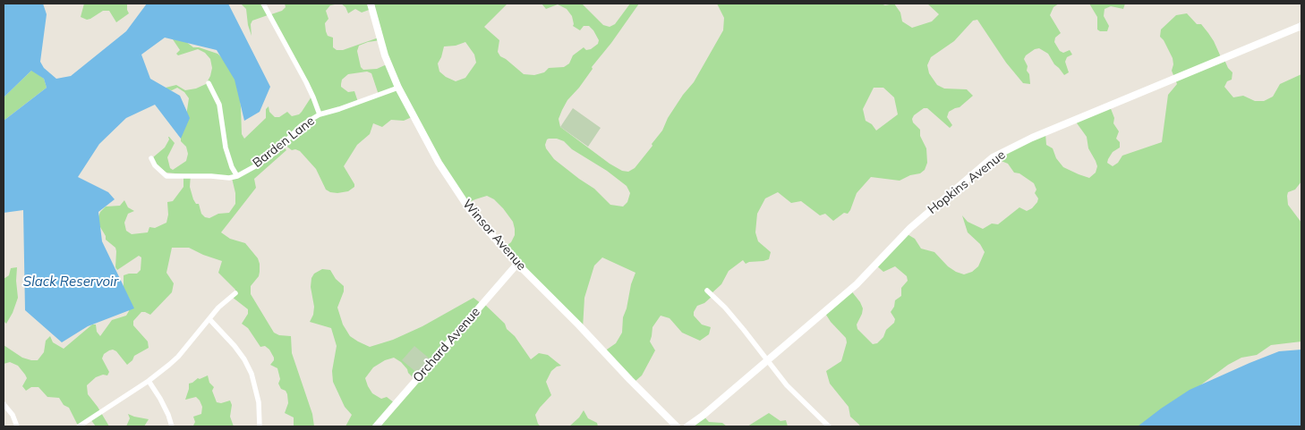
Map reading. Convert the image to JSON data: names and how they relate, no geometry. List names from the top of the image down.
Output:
{
  "streets": {
    "street": [
      "Barden Lane",
      "Hopkins Avenue",
      "Winsor Avenue",
      "Orchard Avenue"
    ]
  },
  "crossings": [
    ["Barden Lane", "Winsor Avenue"],
    ["Winsor Avenue", "Orchard Avenue"]
  ],
  "water": ["Slack Reservoir"]
}
